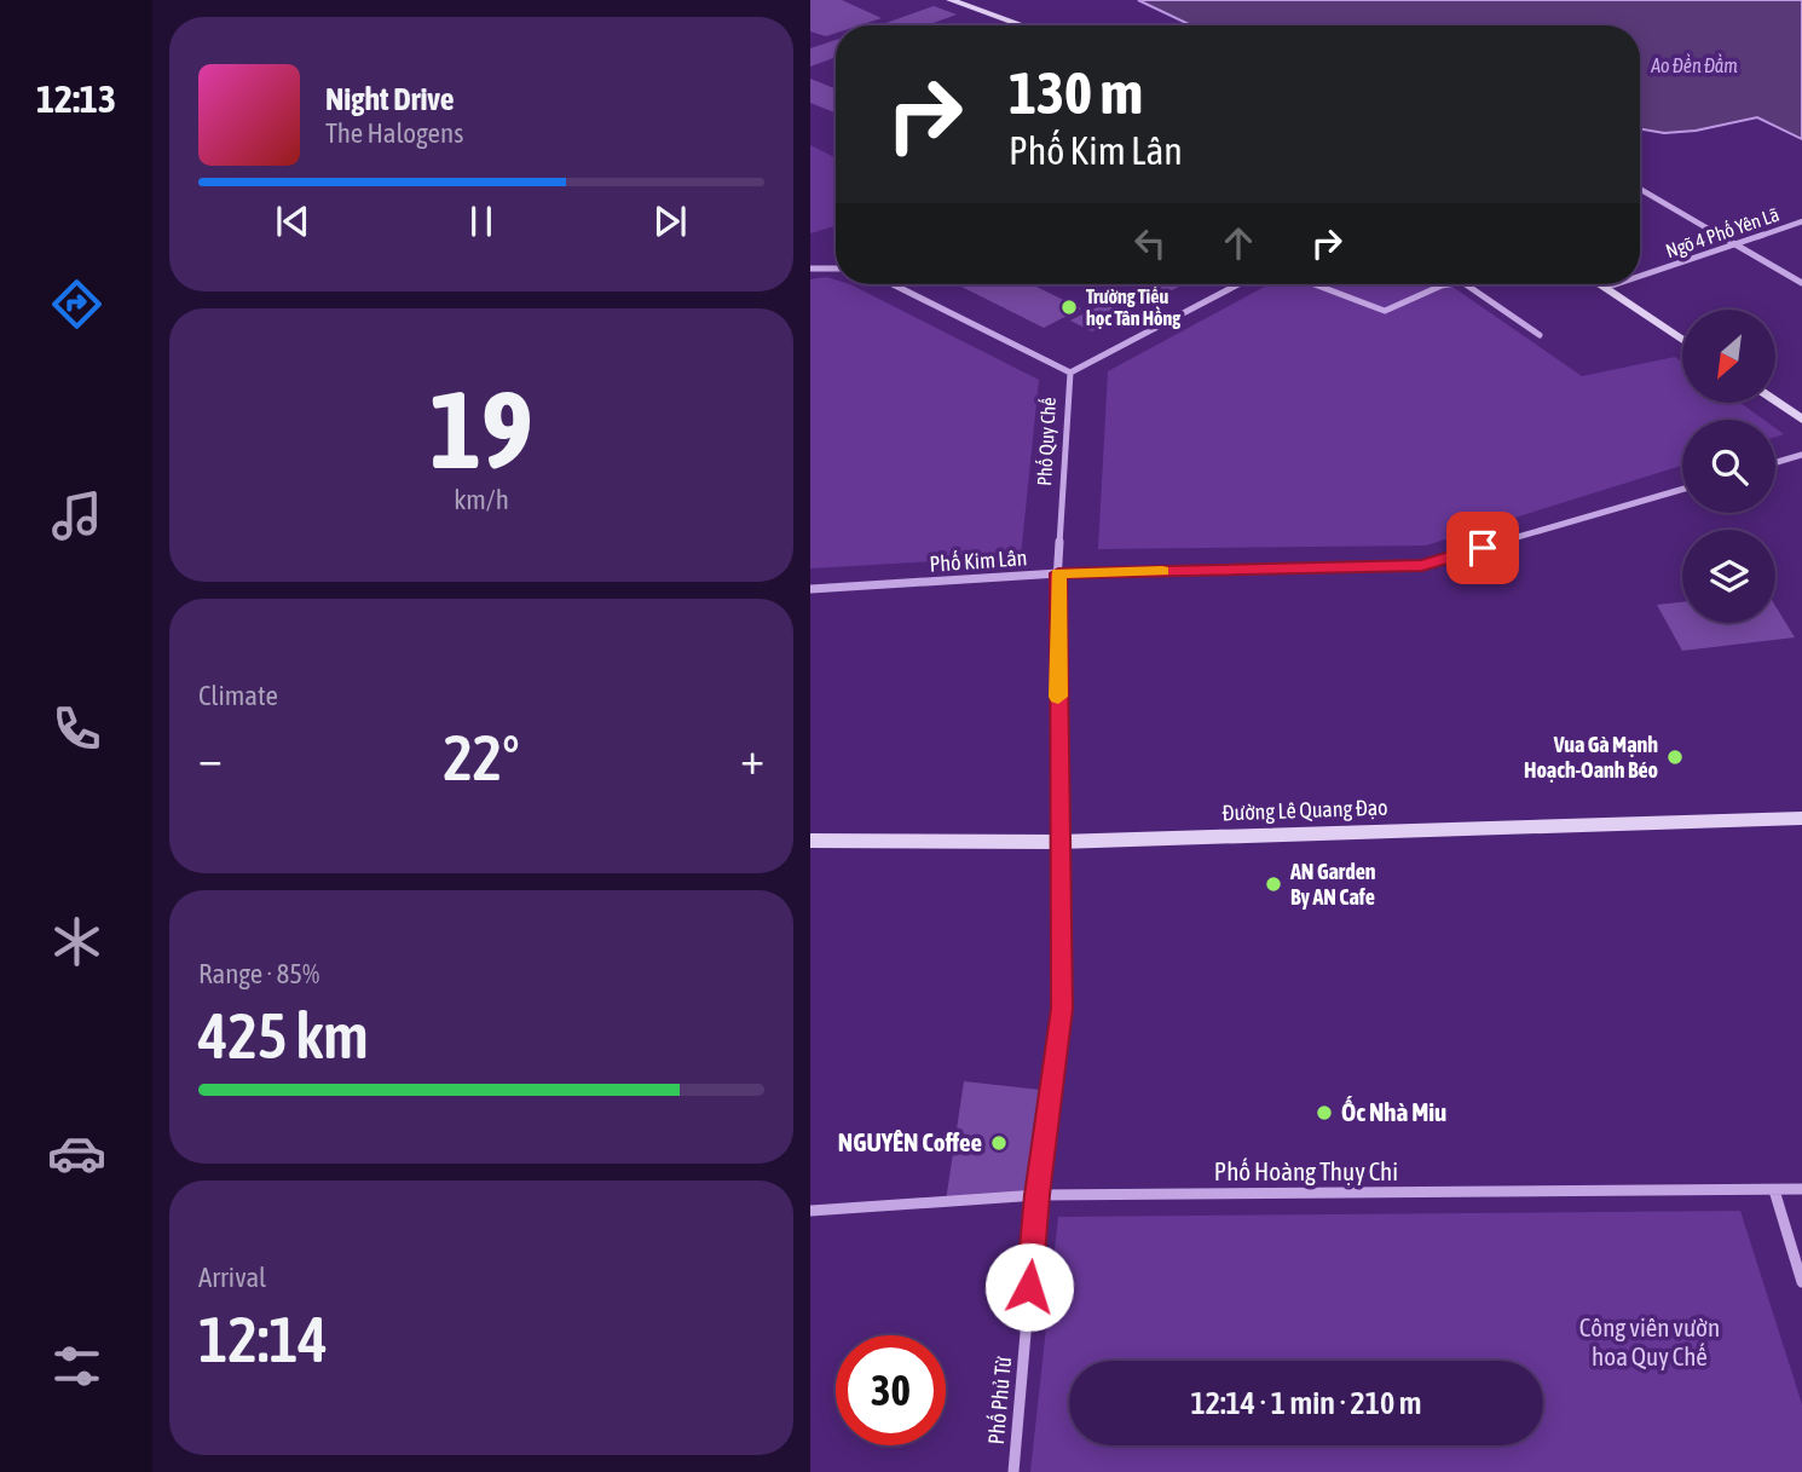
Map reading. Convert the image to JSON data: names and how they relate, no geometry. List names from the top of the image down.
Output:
{
  "streets": {
    "main road": ["Đường Lê Quang Đạo"],
    "street": [
      "Ngõ 4 Phố Yên Lã",
      "Phố Quy Chế",
      "Phố Kim Lân",
      "Phố Hoàng Thụy Chi",
      "Phố Phủ Từ"
    ]
  },
  "crossings": [
    ["Phố Quy Chế", "Phố Kim Lân"],
    ["Phố Quy Chế", "Phố Phủ Từ"],
    ["Phố Kim Lân", "Phố Phủ Từ"],
    ["Đường Lê Quang Đạo", "Phố Phủ Từ"],
    ["Phố Hoàng Thụy Chi", "Phố Phủ Từ"]
  ],
  "water": ["Ao Đền Đầm"],
  "parks": ["Công viên vườn hoa Quy Chế"],
  "places": [
    "Trường Tiểu học Tân Hồng",
    "Vua Gà Mạnh Hoạch-Oanh Béo",
    "AN Garden By AN Cafe",
    "Ốc Nhà Miu",
    "NGUYÊN Coffee"
  ],
  "north": "bottom left",
  "page": {
    "tabs": "12:13",
    "turn": ["130 m", "Phố Kim Lân"],
    "song": ["Night Drive", "The Halogens"],
    "tile": [
      ["19", "km/h"],
      "Climate",
      ["Range · 85%", "425 km"],
      ["Arrival", "12:14"]
    ],
    "heat": ["−", "22°", "+"],
    "limit": "30",
    "trip": "12:14 · 1 min · 210 m"
  }
}
